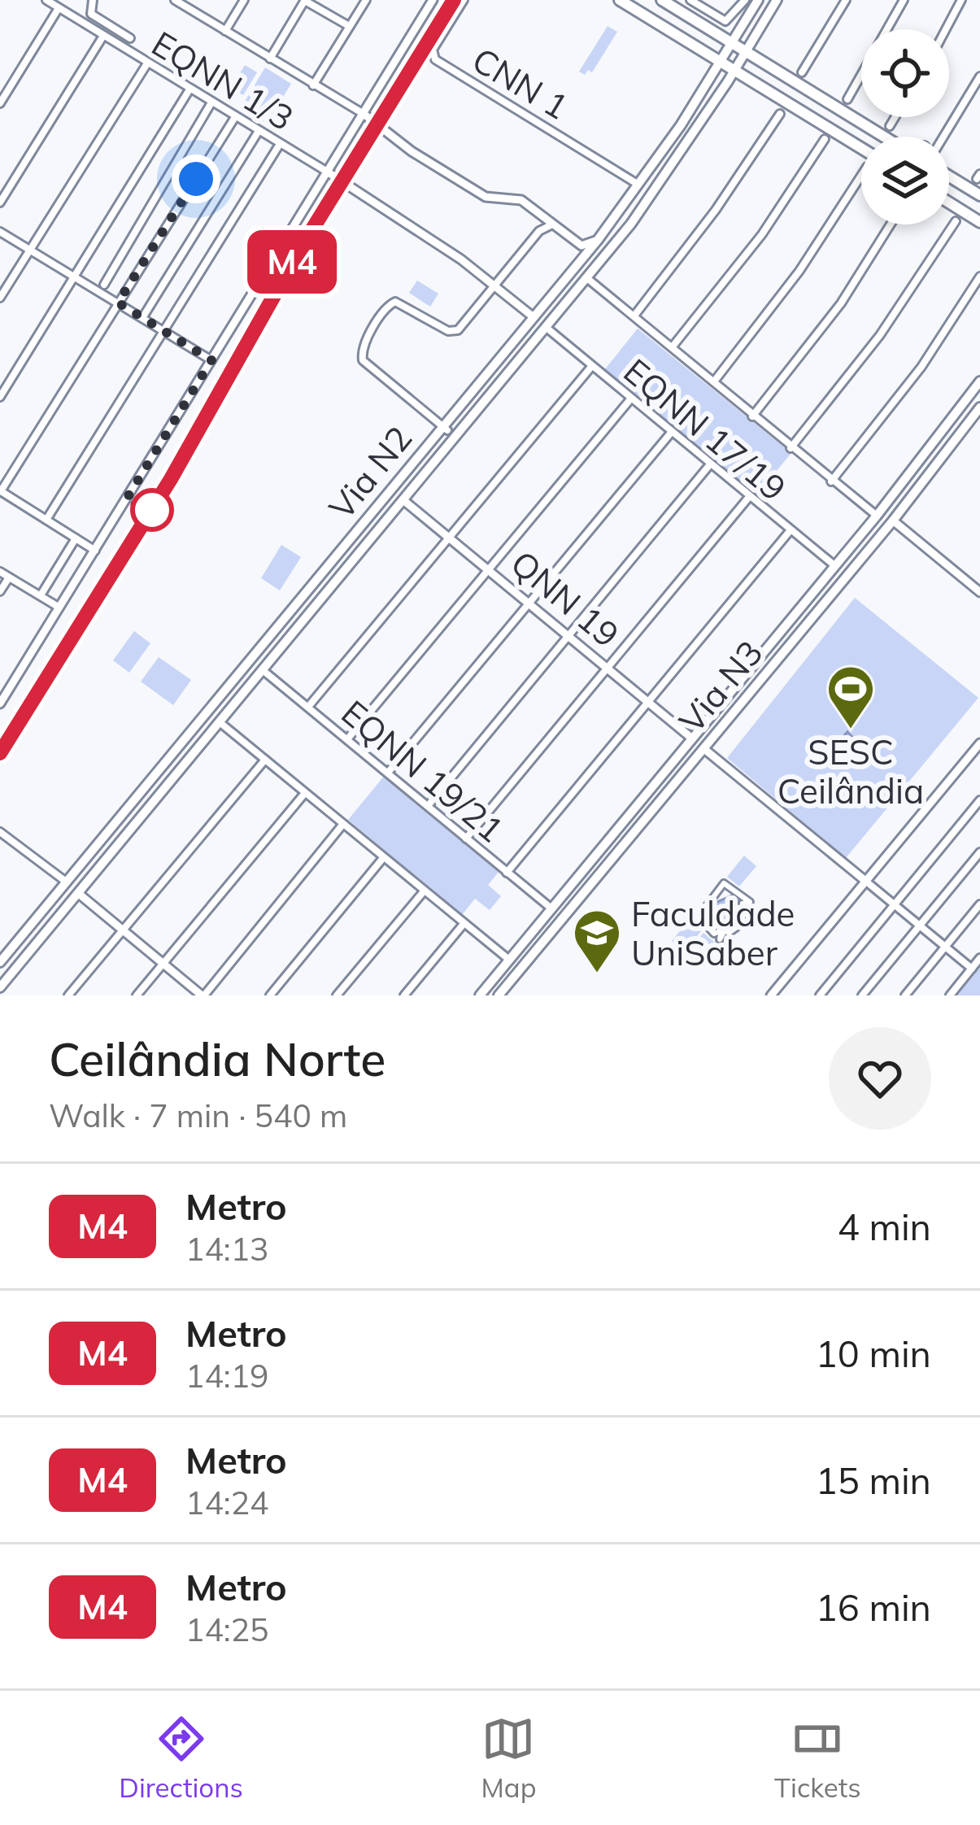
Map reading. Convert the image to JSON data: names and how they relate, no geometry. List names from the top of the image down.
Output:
{
  "streets": {
    "main road": ["Via N2", "Via N3"],
    "street": [
      "EQNN 1/3",
      "CNN 1",
      "EQNN 17/19",
      "QNN 19",
      "EQNN 19/21"
    ]
  },
  "places": {
    "sports": ["SESC Ceilândia"],
    "school or university": ["Faculdade UniSaber"]
  },
  "lines": ["metro line M4"],
  "page": {
    "on_map": "M4",
    "heading": ["Ceilândia Norte", "Walk · 7 min · 540 m"],
    "list": [
      {
        "mark": "M4",
        "name": "Metro",
        "note": "14:13",
        "value": "4 min"
      },
      {
        "mark": "M4",
        "name": "Metro",
        "note": "14:19",
        "value": "10 min"
      },
      {
        "mark": "M4",
        "name": "Metro",
        "note": "14:24",
        "value": "15 min"
      },
      {
        "mark": "M4",
        "name": "Metro",
        "note": "14:25",
        "value": "16 min"
      }
    ],
    "tabs": ["Directions", "Map", "Tickets"]
  }
}
